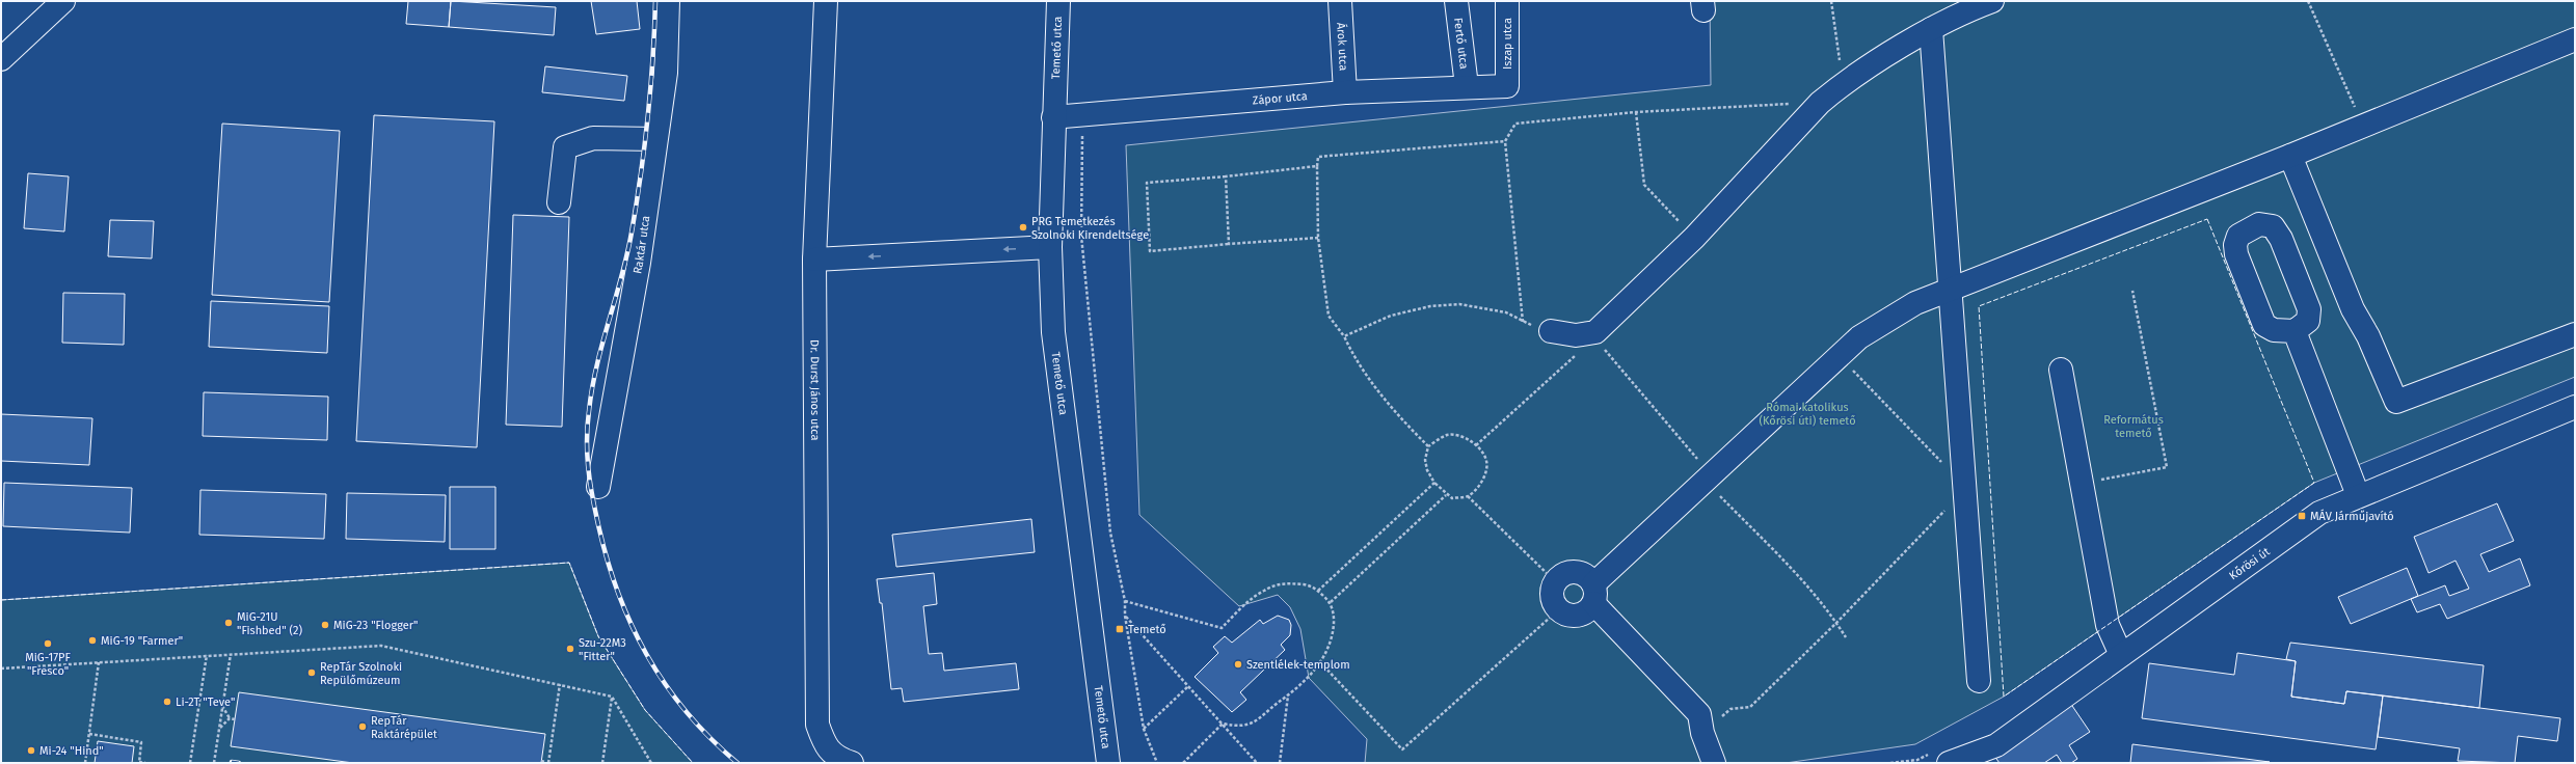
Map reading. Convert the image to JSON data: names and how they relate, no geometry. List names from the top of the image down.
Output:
{
  "streets": {
    "street": [
      "Fertő utca",
      "Iszap utca",
      "Árok utca",
      "Temető utca",
      "Zápor utca",
      "Raktár utca",
      "Dr. Durst János utca",
      "Kőrösi út"
    ]
  },
  "crossings": [
    ["Fertő utca", "Zápor utca"],
    ["Iszap utca", "Zápor utca"],
    ["Árok utca", "Zápor utca"],
    ["Temető utca", "Zápor utca"]
  ],
  "parks": ["Római katolikus (Kőrösi úti) temető", "Református temető"],
  "places": {
    "other": [
      "PRG Temetkezés Szolnoki Kirendeltsége",
      "MiG-21U \"Fishbed\" (2)",
      "MiG-23 \"Flogger\"",
      "MiG-19 \"Farmer\"",
      "MiG-17PF \"Fresco\"",
      "Szu-22M3 \"Fitter\"",
      "Szentlélek-templom",
      "RepTár Szolnoki Repülőmúzeum",
      "Li-2T \"Teve\"",
      "RepTár Raktárépület",
      "Mi-24 \"Hind\""
    ],
    "transit": ["MÁV Járműjavító", "Temető"]
  }
}
